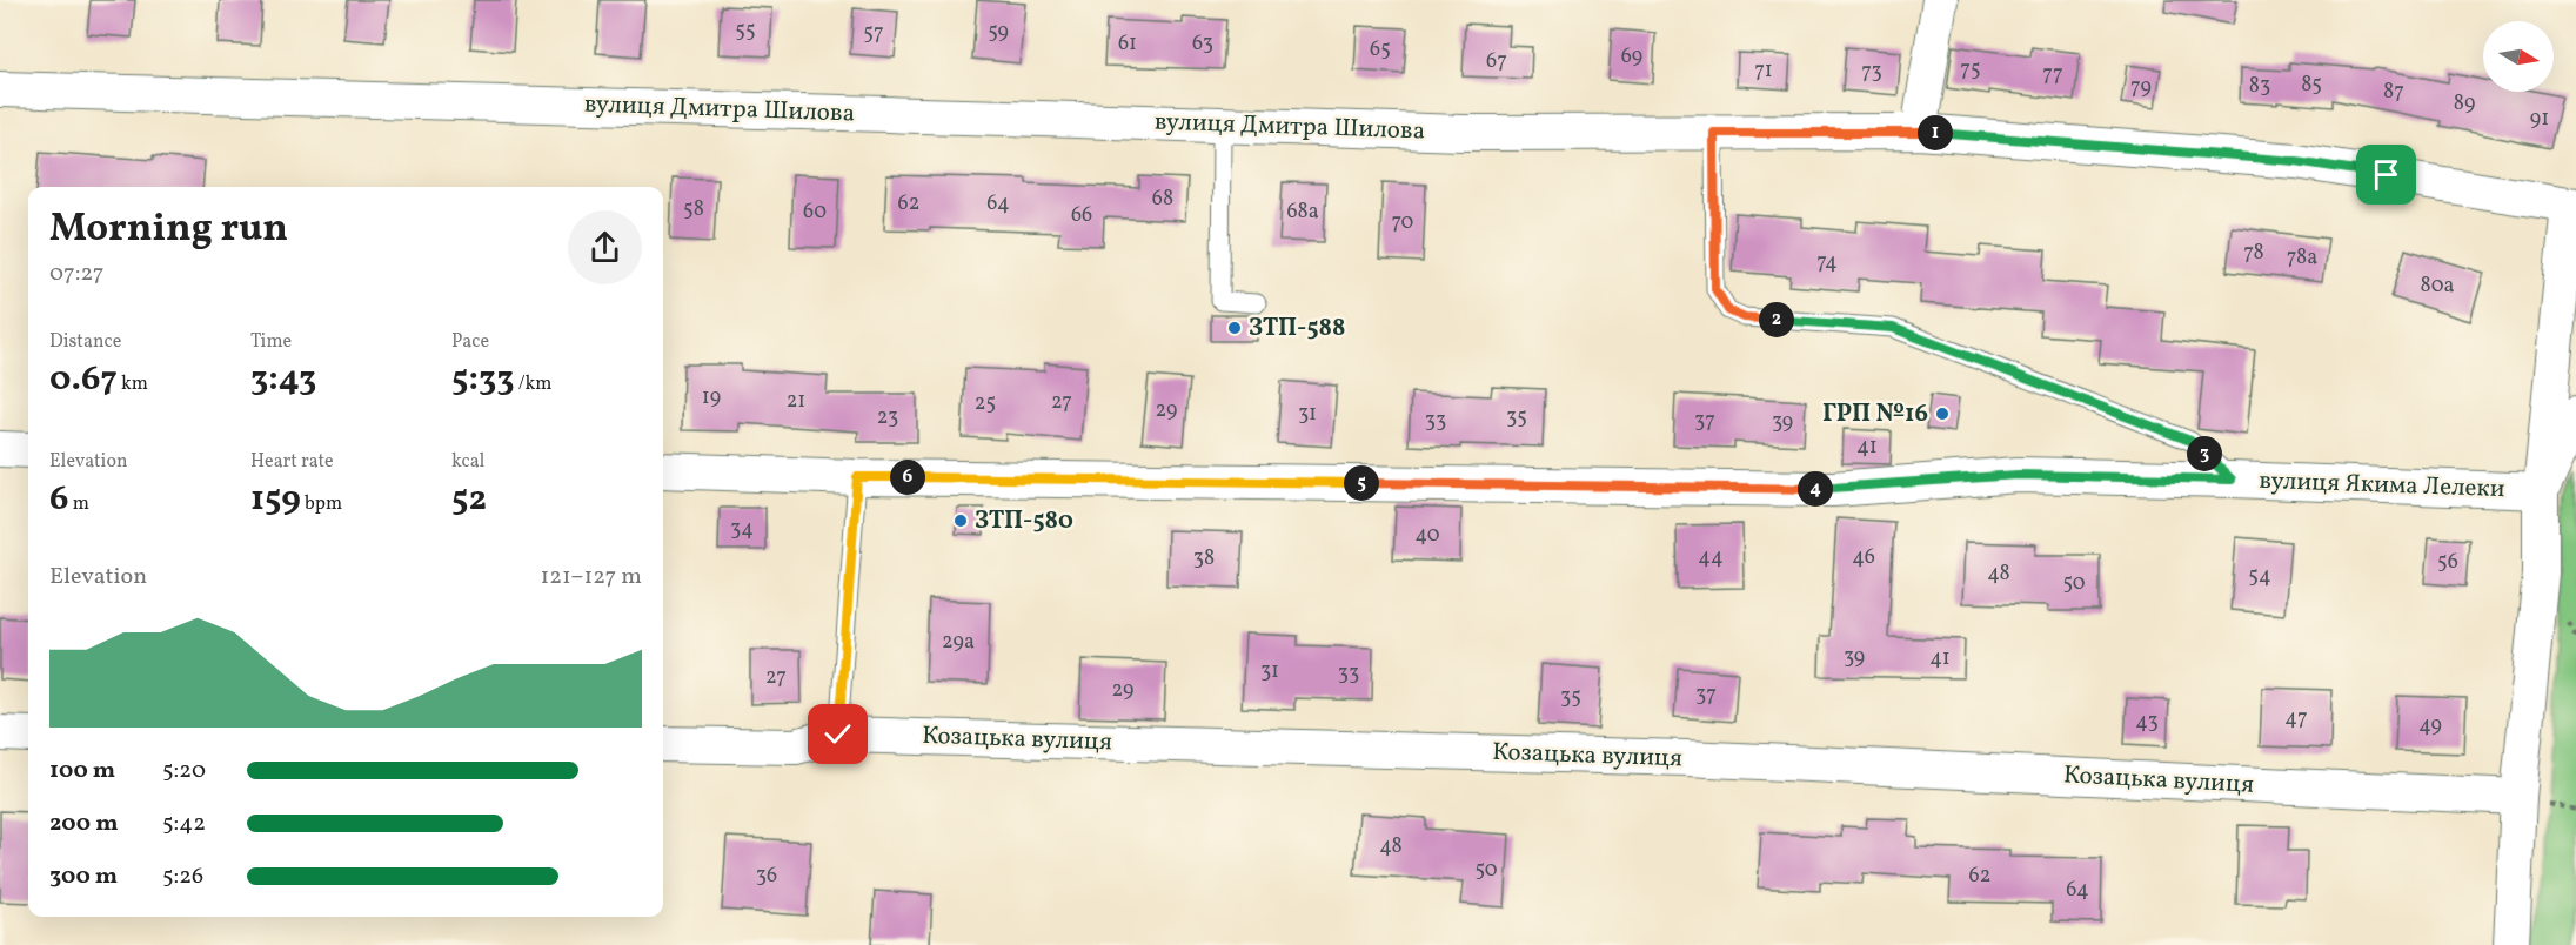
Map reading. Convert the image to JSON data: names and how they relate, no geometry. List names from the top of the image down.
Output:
{
  "streets": {
    "street": ["вулиця Дмитра Шилова", "вулиця Якима Лелеки", "Козацька вулиця"]
  },
  "places": ["ЗТП-588", "ГРП №16", "ЗТП-580"],
  "house_numbers": [
    "55",
    "59",
    "57",
    "61",
    "63",
    "65",
    "69",
    "67",
    "75",
    "71",
    "73",
    "77",
    "85",
    "83",
    "79",
    "87",
    "89",
    "91",
    "68",
    "62",
    "64",
    "58",
    "60",
    "68а",
    "66",
    "70",
    "78",
    "78а",
    "74",
    "80а",
    "19",
    "21",
    "27",
    "25",
    "29",
    "31",
    "23",
    "35",
    "33",
    "37",
    "39",
    "41",
    "34",
    "40",
    "44",
    "46",
    "38",
    "56",
    "48",
    "54",
    "50",
    "29а",
    "39",
    "41",
    "31",
    "33",
    "27",
    "29",
    "37",
    "35",
    "47",
    "43",
    "49",
    "48",
    "50",
    "36",
    "62",
    "64"
  ],
  "north": "right",
  "page": {
    "pins": [
      "1",
      "2",
      "3",
      "6",
      "5",
      "4"
    ],
    "heading": ["Morning run", "07:27"],
    "stats": [
      ["Distance", "0.67 km"],
      ["Time", "3:43"],
      ["Pace", "5:33 /km"],
      ["Elevation", "6 m"],
      ["Heart rate", "159 bpm"],
      ["kcal", "52"]
    ],
    "chart": ["Elevation", "121–127 m"],
    "list": [
      {
        "name": "100 m",
        "note": "5:20"
      },
      {
        "name": "200 m",
        "note": "5:42"
      },
      {
        "name": "300 m",
        "note": "5:26"
      }
    ]
  }
}
